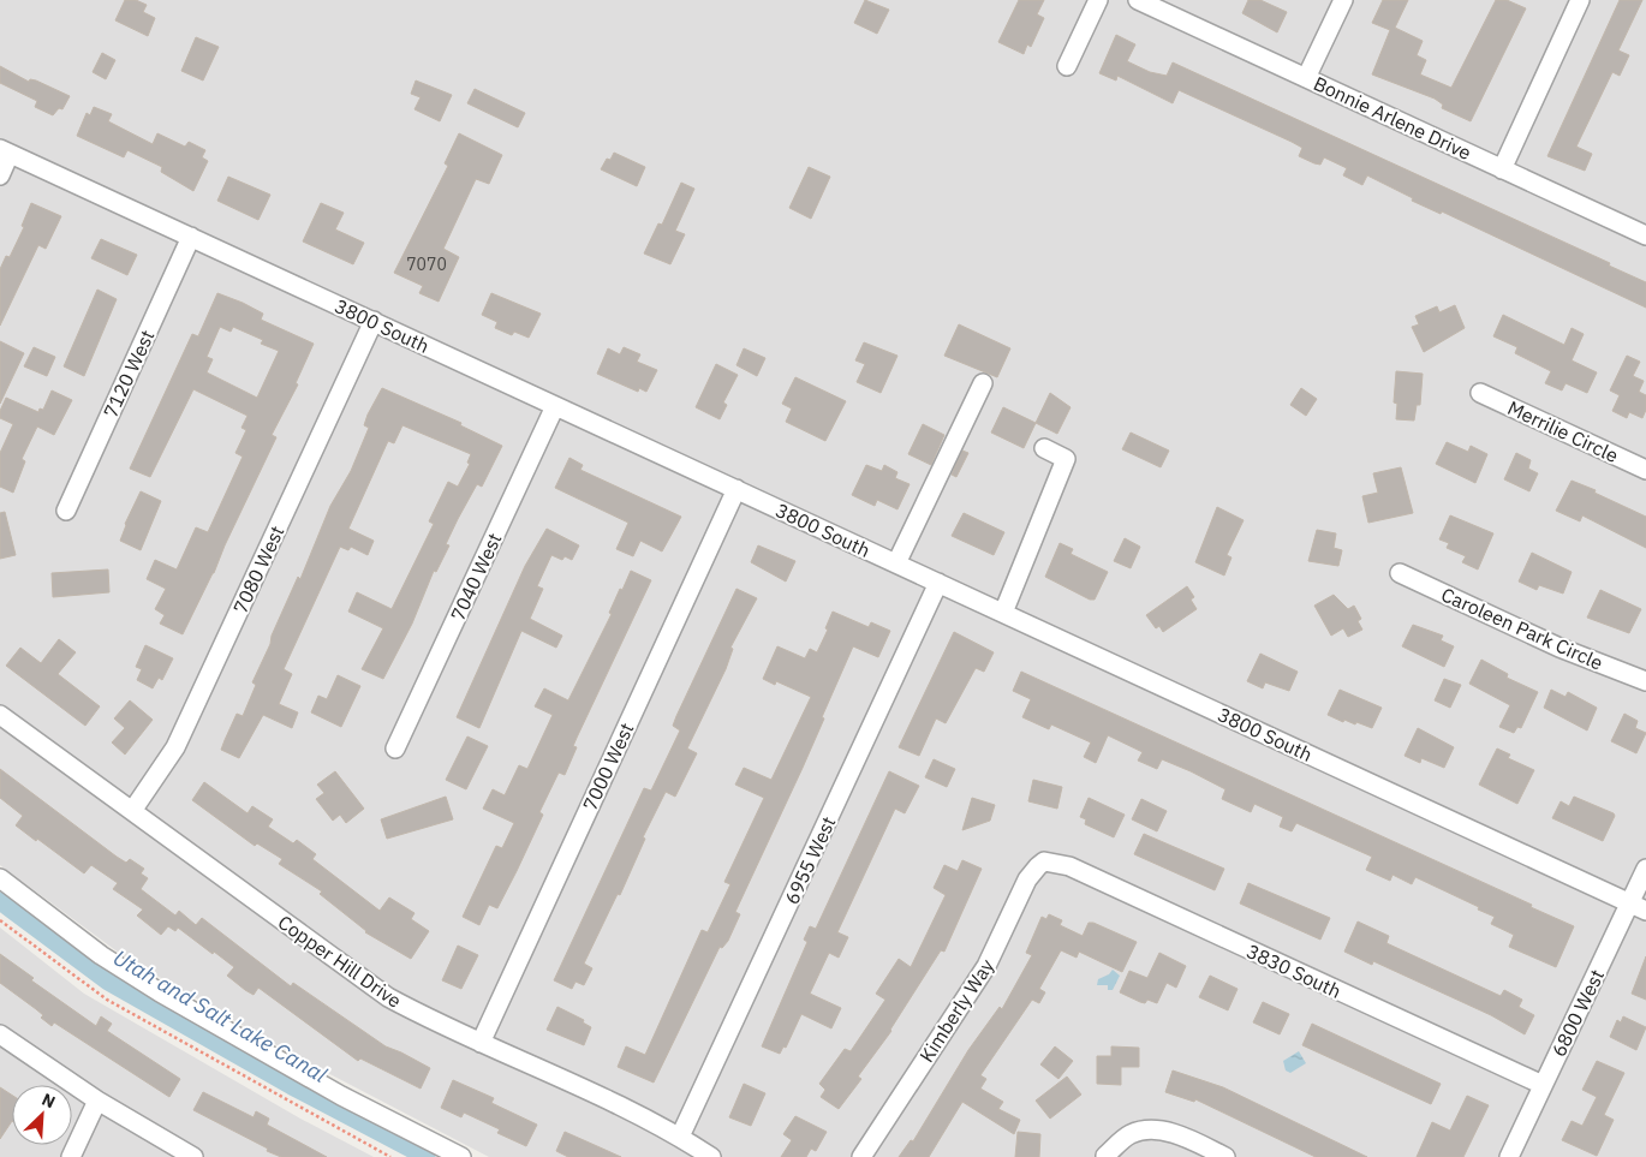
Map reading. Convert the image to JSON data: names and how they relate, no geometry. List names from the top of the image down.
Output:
{
  "streets": {
    "street": [
      "Bonnie Arlene Drive",
      "3800 South",
      "7120 West",
      "Merrilie Circle",
      "7080 West",
      "7040 West",
      "Caroleen Park Circle",
      "7000 West",
      "6955 West",
      "Copper Hill Drive",
      "3830 South",
      "Kimberly Way",
      "6800 West"
    ]
  },
  "crossings": [
    ["3800 South", "7120 West"],
    ["3800 South", "7080 West"],
    ["3800 South", "7040 West"],
    ["3800 South", "7000 West"],
    ["3800 South", "6955 West"],
    ["3800 South", "6800 West"],
    ["7080 West", "Copper Hill Drive"],
    ["7000 West", "Copper Hill Drive"],
    ["6955 West", "Copper Hill Drive"],
    ["3830 South", "Kimberly Way"],
    ["3830 South", "6800 West"]
  ],
  "water": ["Utah and Salt Lake Canal"],
  "house_numbers": ["7070"],
  "north": "top right"
}
